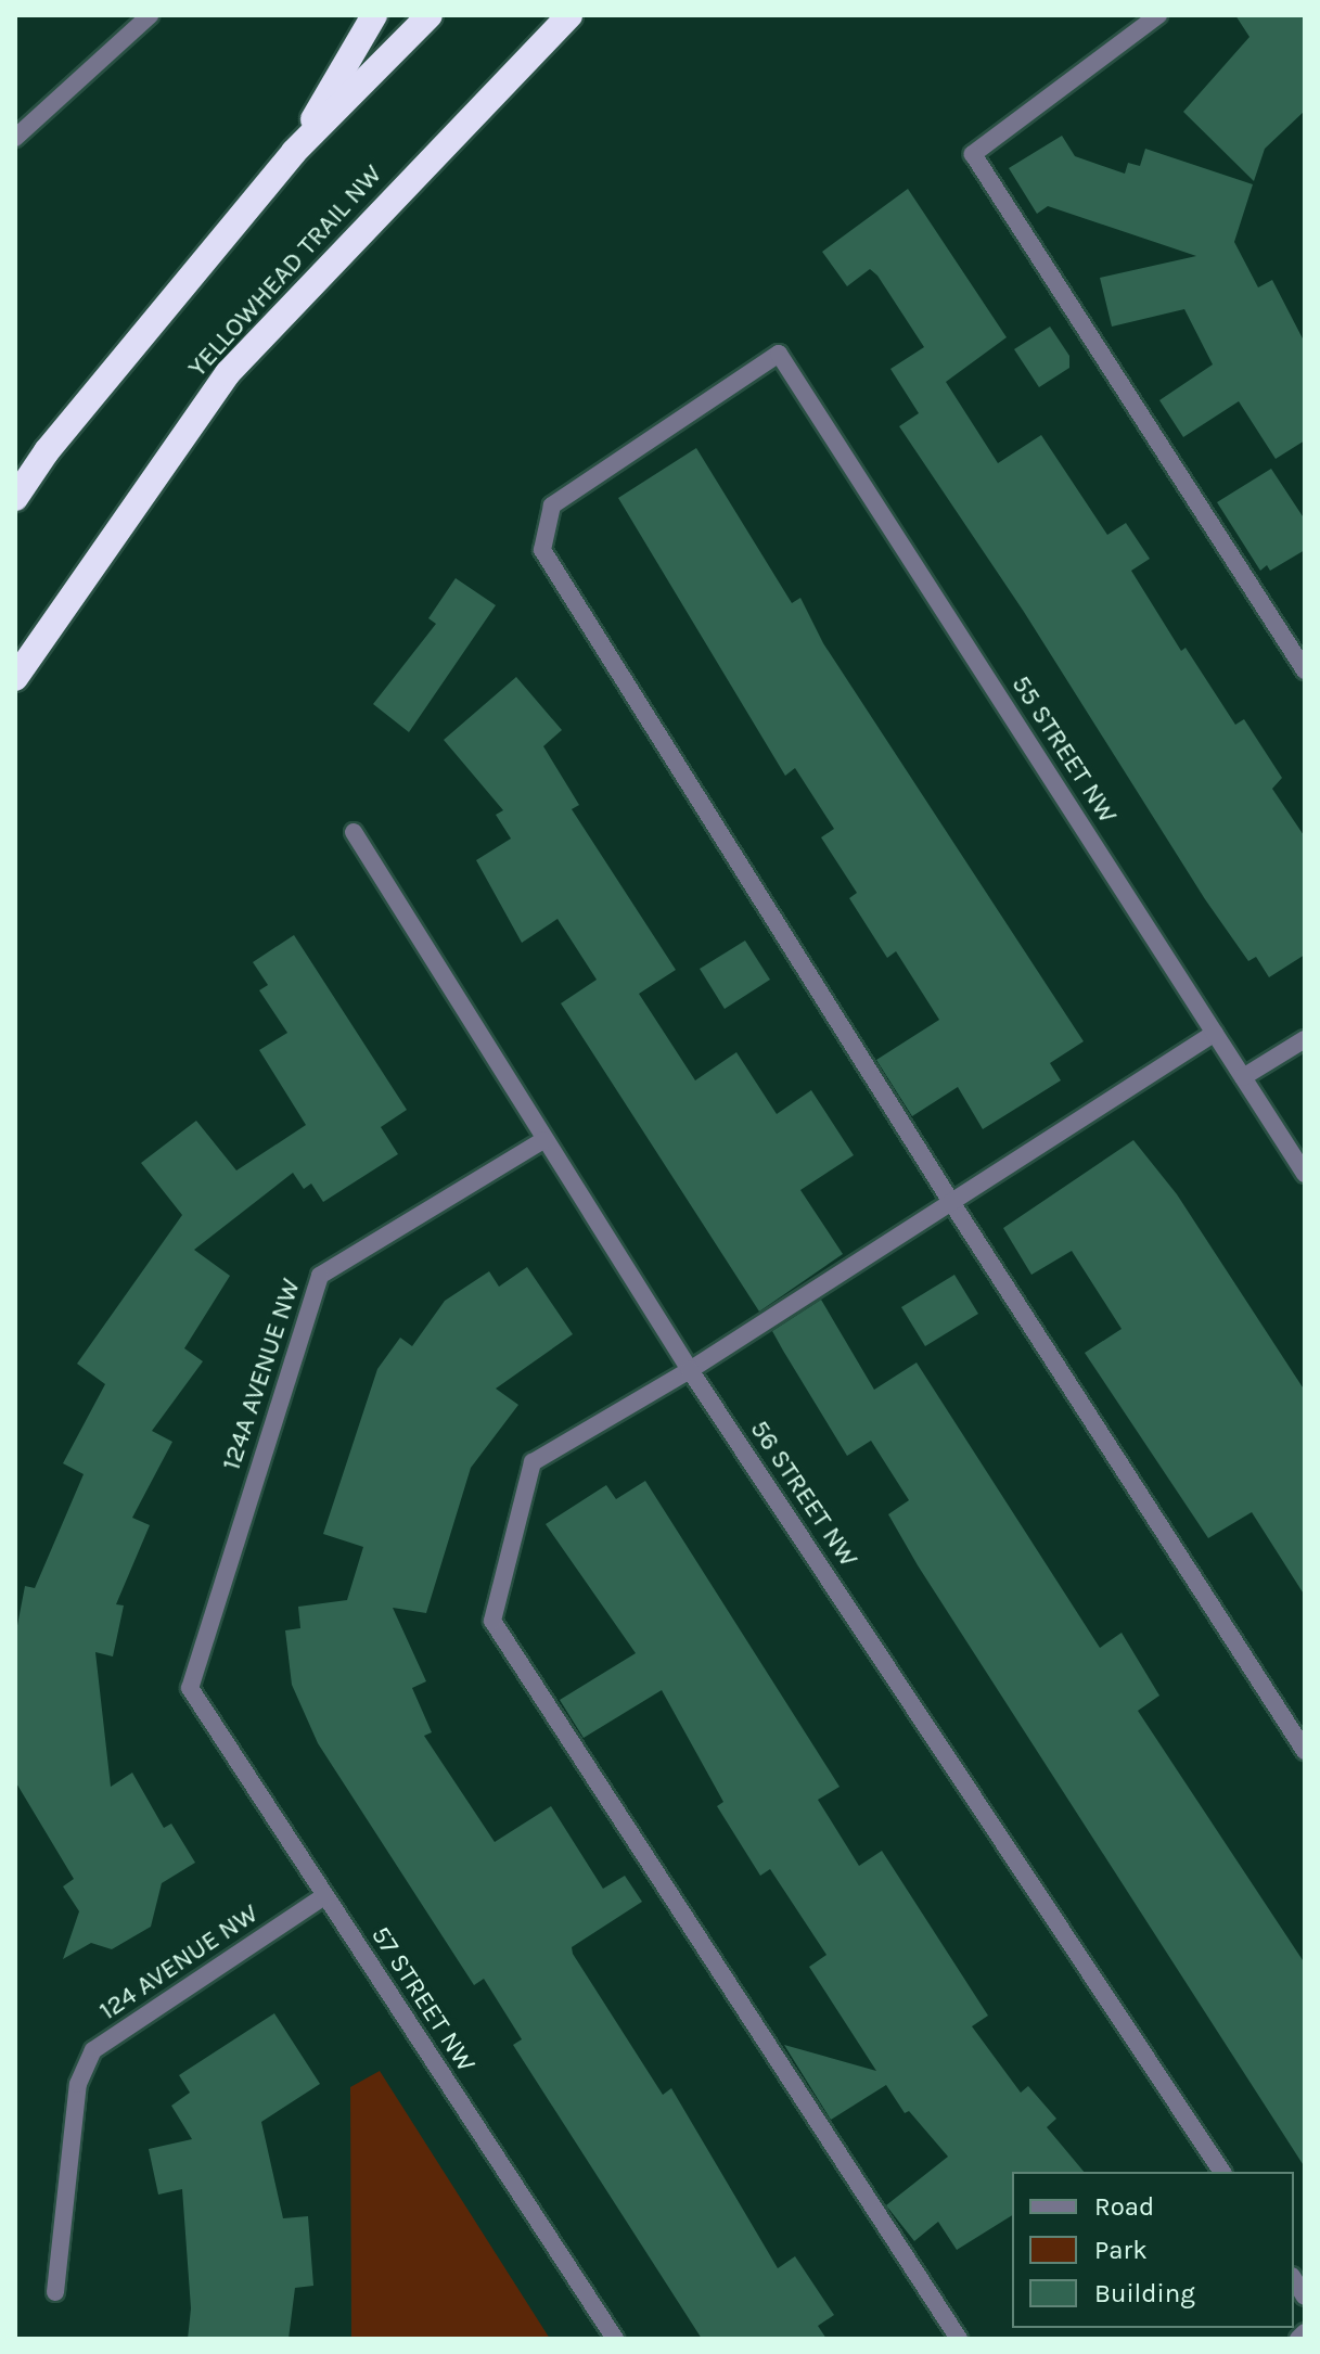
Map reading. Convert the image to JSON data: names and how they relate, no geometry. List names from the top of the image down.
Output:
{
  "streets": {
    "highway": ["YELLOWHEAD TRAIL NW"],
    "street": [
      "55 STREET NW",
      "124A AVENUE NW",
      "56 STREET NW",
      "124 AVENUE NW",
      "57 STREET NW"
    ]
  },
  "crossings": [
    ["124A AVENUE NW", "56 STREET NW"],
    ["124A AVENUE NW", "57 STREET NW"],
    ["124 AVENUE NW", "57 STREET NW"]
  ],
  "legend": ["Road", "Park", "Building"]
}
